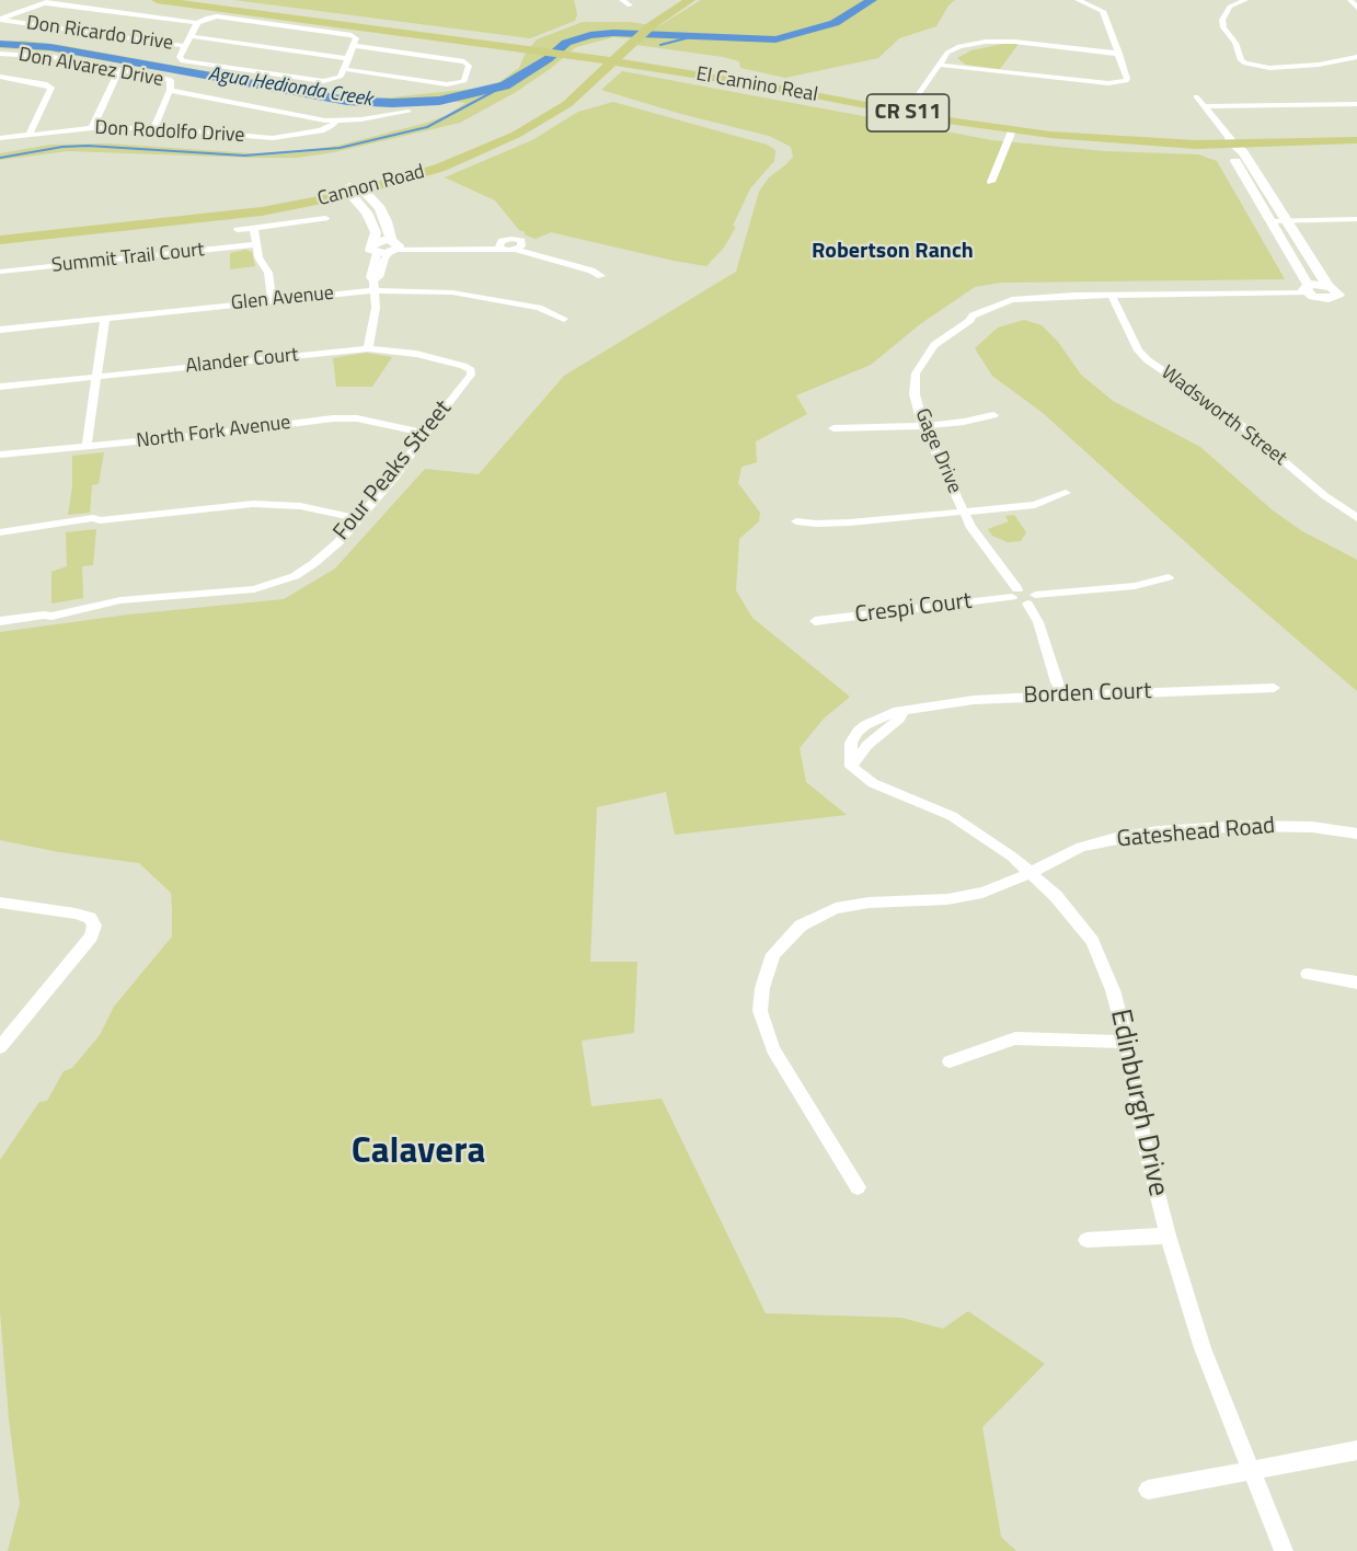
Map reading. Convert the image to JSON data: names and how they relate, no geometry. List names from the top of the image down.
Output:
{
  "streets": {
    "main road": ["El Camino Real", "CR S11", "Cannon Road"],
    "street": [
      "Don Ricardo Drive",
      "Don Alvarez Drive",
      "Don Rodolfo Drive",
      "Summit Trail Court",
      "Glen Avenue",
      "Alander Court",
      "Wadsworth Street",
      "North Fork Avenue",
      "Gage Drive",
      "Four Peaks Street",
      "Crespi Court",
      "Borden Court",
      "Gateshead Road",
      "Edinburgh Drive"
    ]
  },
  "crossings": [
    ["Don Alvarez Drive", "Don Rodolfo Drive"],
    ["El Camino Real", "Cannon Road"],
    ["Alander Court", "Four Peaks Street"],
    ["Wadsworth Street", "Gage Drive"],
    ["North Fork Avenue", "Four Peaks Street"],
    ["Gage Drive", "Crespi Court"],
    ["Borden Court", "Edinburgh Drive"],
    ["Gateshead Road", "Edinburgh Drive"]
  ],
  "districts": ["Robertson Ranch", "Calavera"],
  "water": ["Agua Hedionda Creek"]
}
